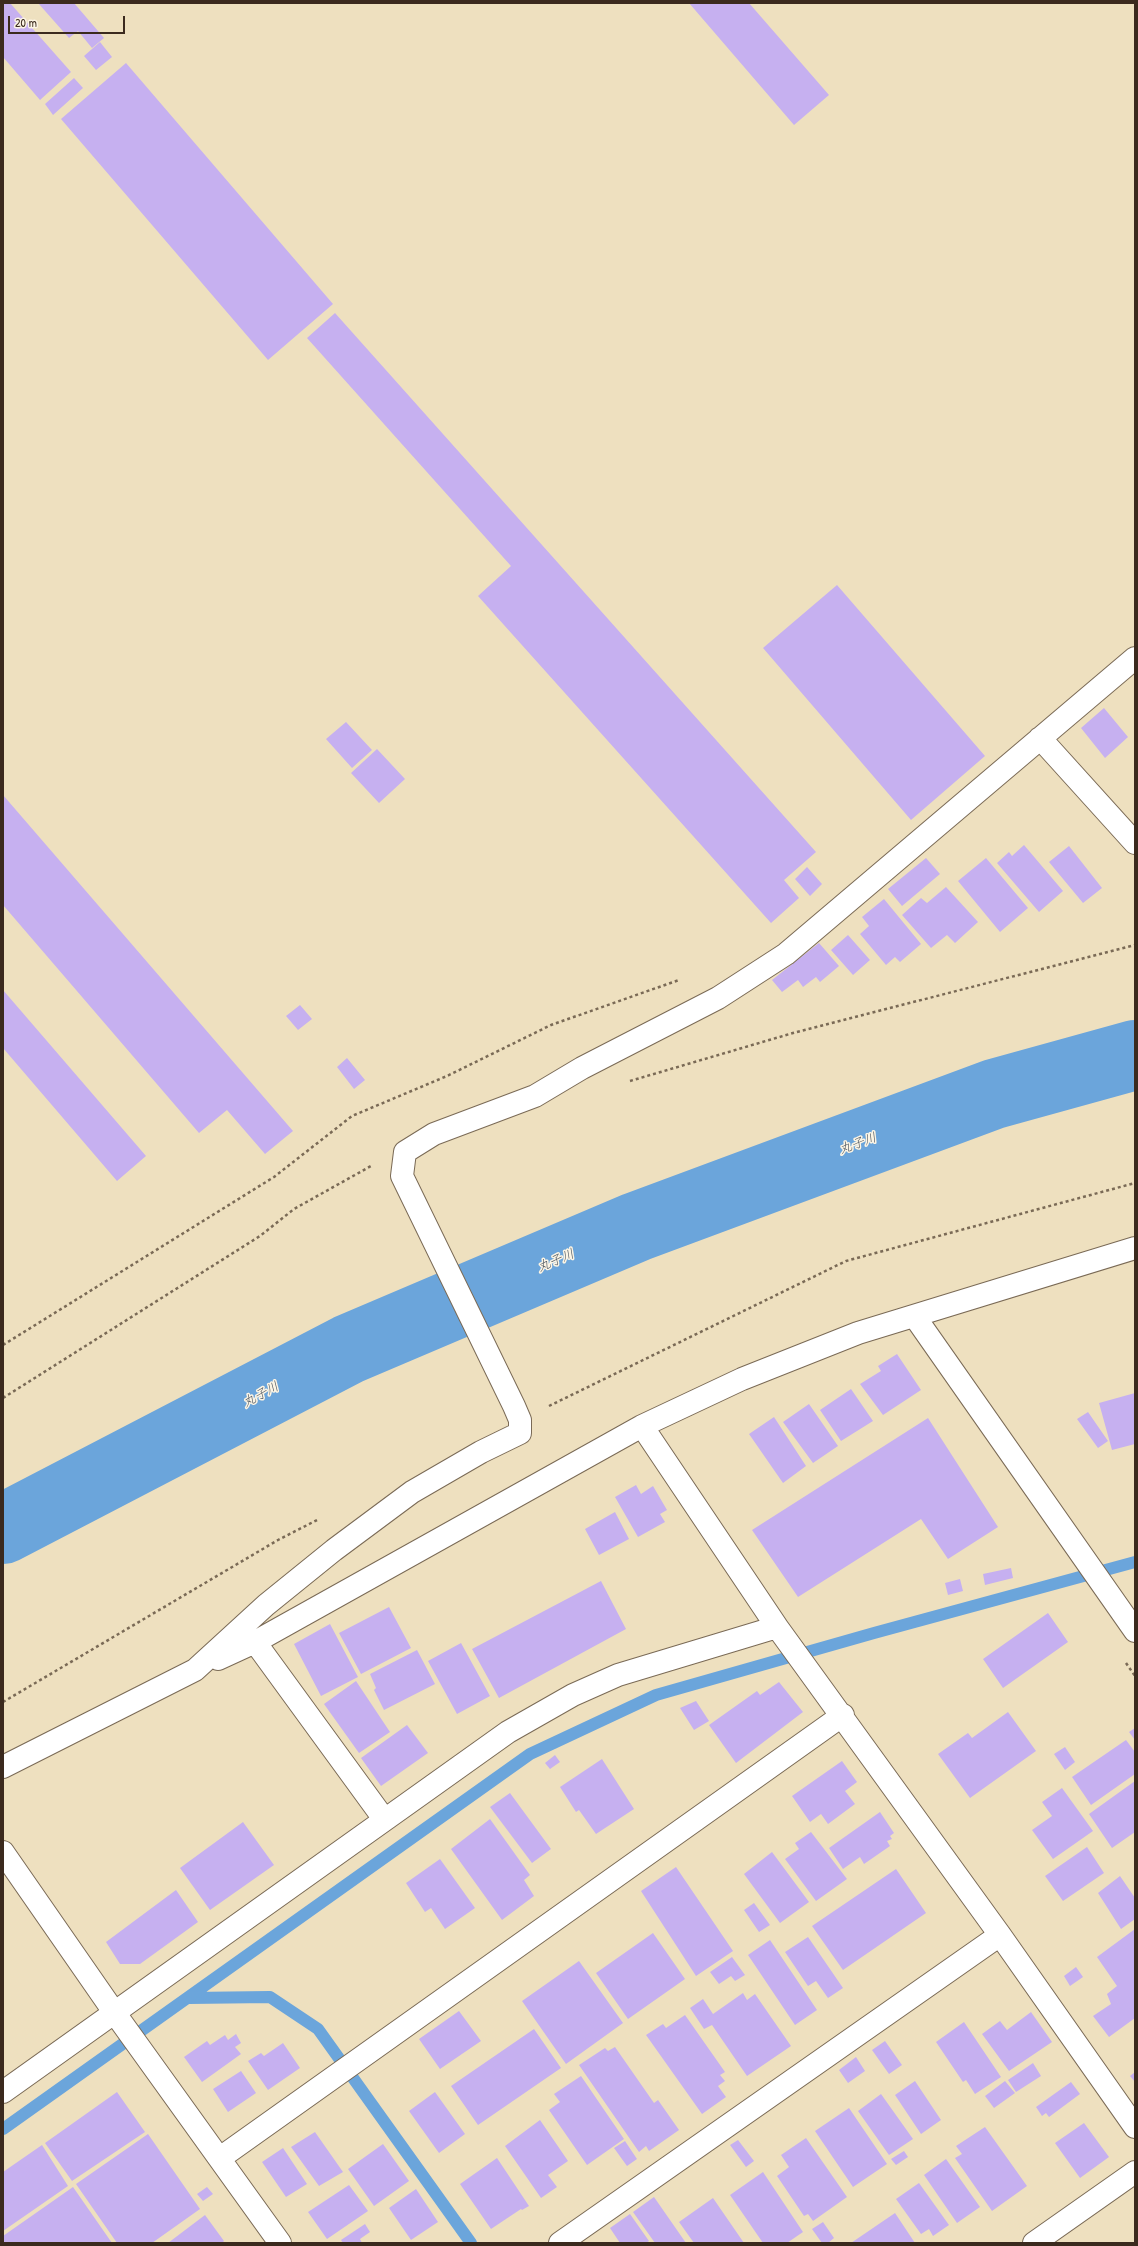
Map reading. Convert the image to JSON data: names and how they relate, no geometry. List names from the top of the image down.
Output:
{
  "water": ["丸子川"],
  "scale_bar": "20 m"
}
